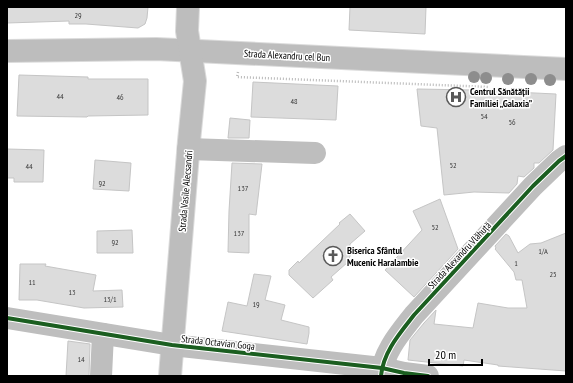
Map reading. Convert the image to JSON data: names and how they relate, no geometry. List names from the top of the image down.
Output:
{
  "streets": {
    "main road": ["Strada Alexandru cel Bun", "Strada Vasile Alecsandri"],
    "street": ["Strada Alexandru Vlăhuță", "Strada Octavian Goga"]
  },
  "crossings": [
    ["Strada Alexandru cel Bun", "Strada Vasile Alecsandri"],
    ["Strada Vasile Alecsandri", "Strada Octavian Goga"],
    ["Strada Alexandru Vlăhuță", "Strada Octavian Goga"]
  ],
  "places": {
    "hospital": ["Centrul Sănătății Familiei „Galaxia”"],
    "church": ["Biserica Sfântul Mucenic Haralambie"]
  },
  "house_numbers": [
    "29",
    "44",
    "46",
    "48",
    "54",
    "56",
    "52",
    "44",
    "92",
    "137",
    "52",
    "137",
    "92",
    "1/A",
    "1",
    "25",
    "11",
    "13",
    "13/1",
    "19",
    "14"
  ],
  "scale_bar": "20 m"
}
